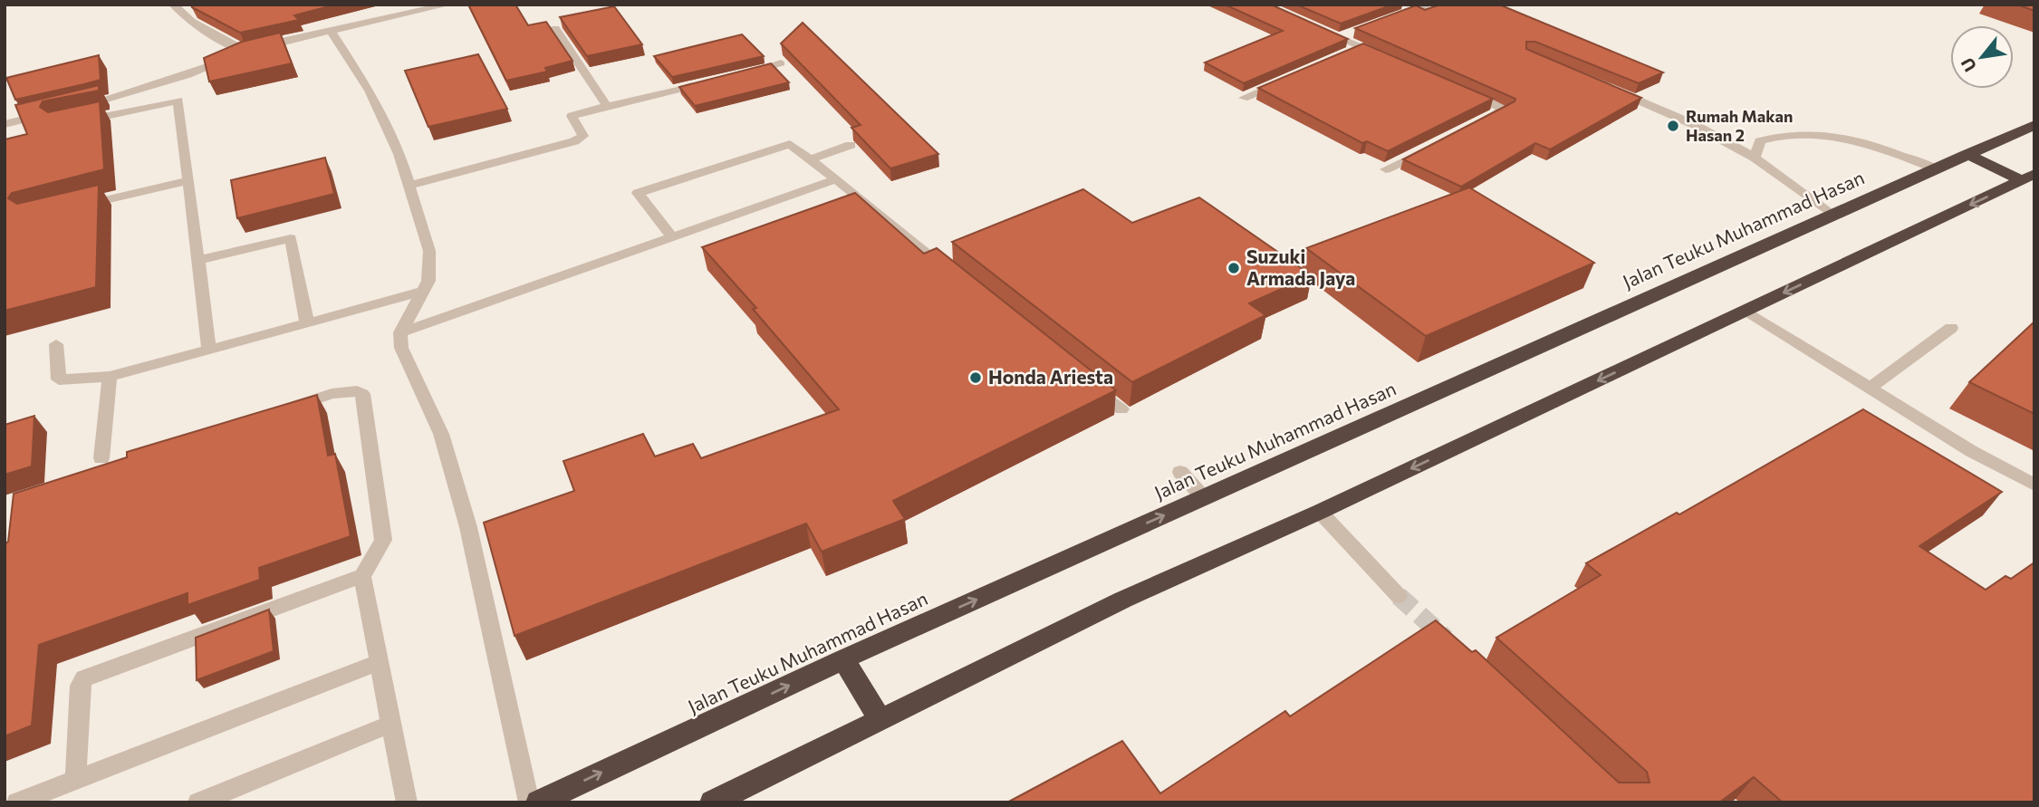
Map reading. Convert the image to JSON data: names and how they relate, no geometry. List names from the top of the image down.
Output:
{
  "streets": {
    "highway": ["Jalan Teuku Muhammad Hasan"]
  },
  "places": ["Rumah Makan Hasan 2", "Suzuki Armada Jaya", "Honda Ariesta"],
  "north": "bottom left"
}
